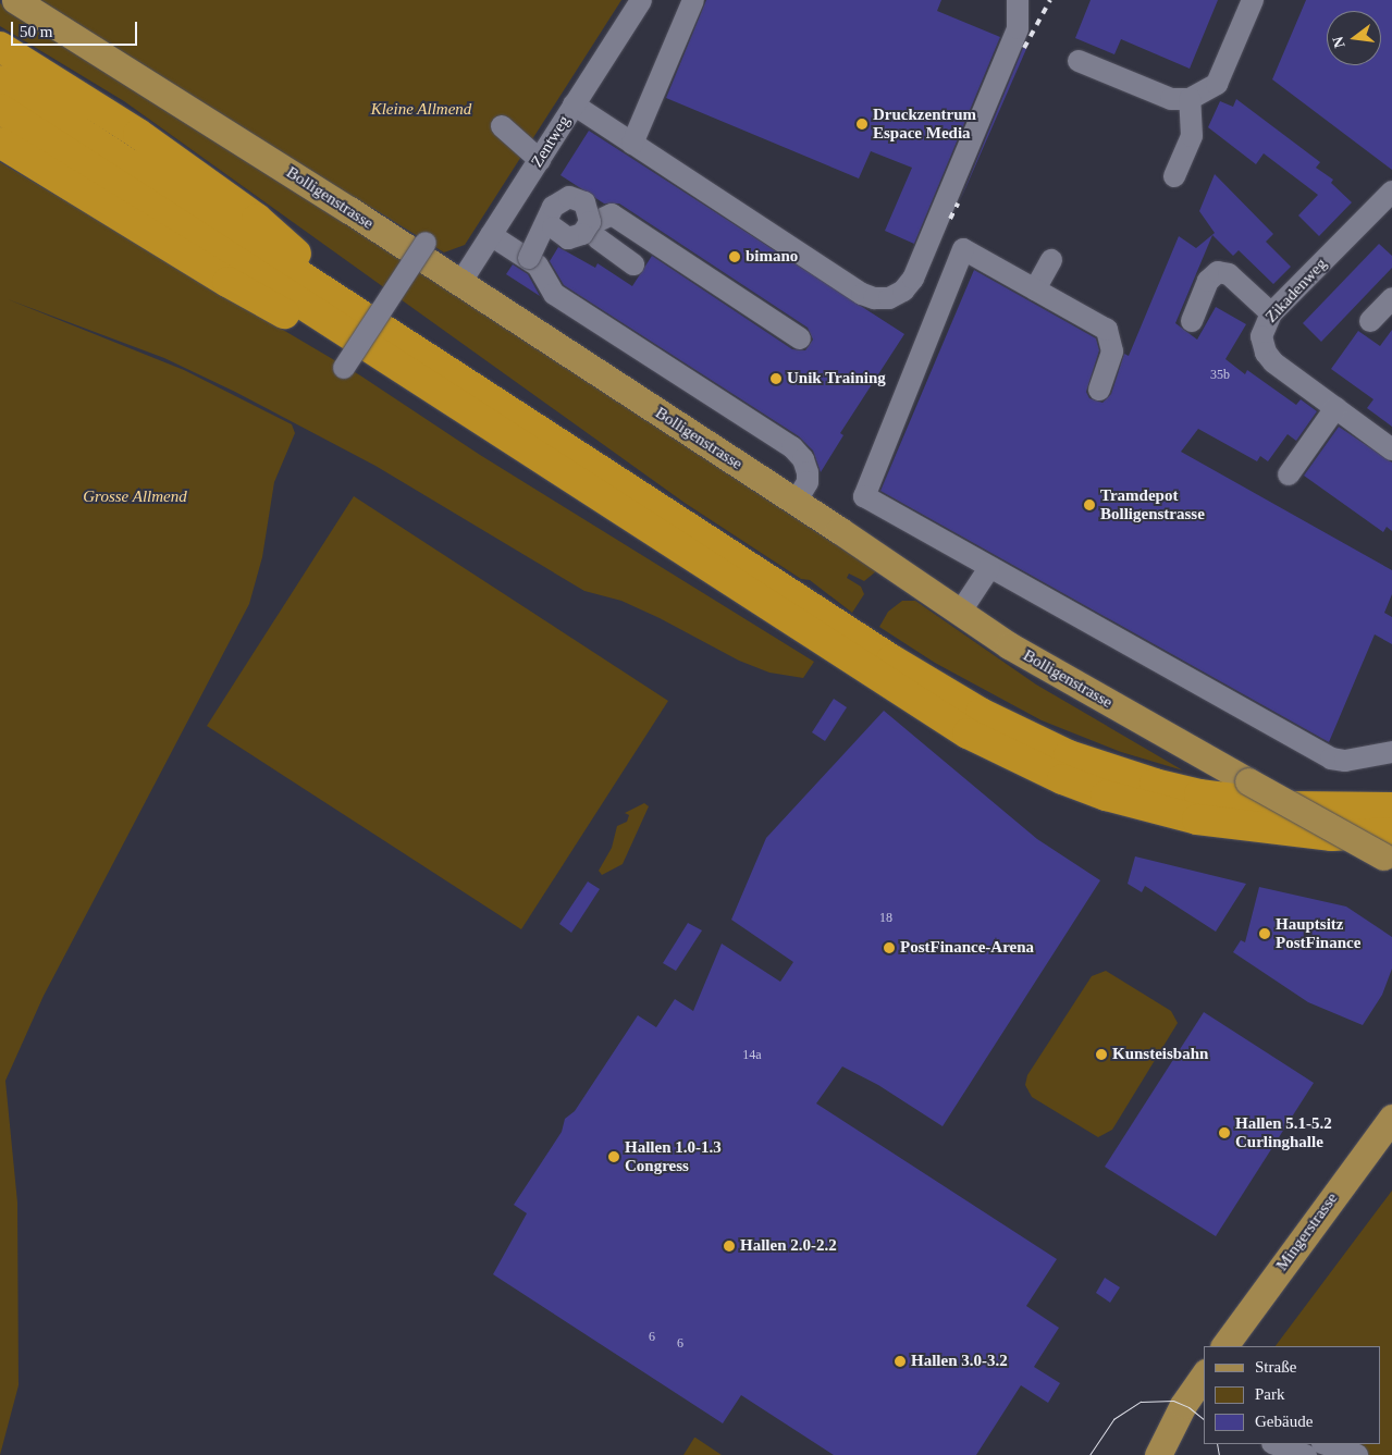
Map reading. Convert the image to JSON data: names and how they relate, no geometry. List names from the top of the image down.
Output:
{
  "streets": {
    "main road": ["Bolligenstrasse", "Mingerstrasse"],
    "street": ["Zentweg", "Zikadenweg"]
  },
  "crossings": [
    ["Zentweg", "Bolligenstrasse"]
  ],
  "parks": ["Kleine Allmend", "Grosse Allmend"],
  "places": [
    "Druckzentrum Espace Media",
    "bimano",
    "Unik Training",
    "Tramdepot Bolligenstrasse",
    "Hauptsitz PostFinance",
    "PostFinance-Arena",
    "Kunsteisbahn",
    "Hallen 5.1-5.2 Curlinghalle",
    "Hallen 1.0-1.3 Congress",
    "Hallen 2.0-2.2",
    "Hallen 3.0-3.2"
  ],
  "house_numbers": [
    "35b",
    "18",
    "14a",
    "6",
    "6"
  ],
  "legend": ["Straße", "Park", "Gebäude"],
  "scale_bar": "50 m",
  "north": "left"
}
